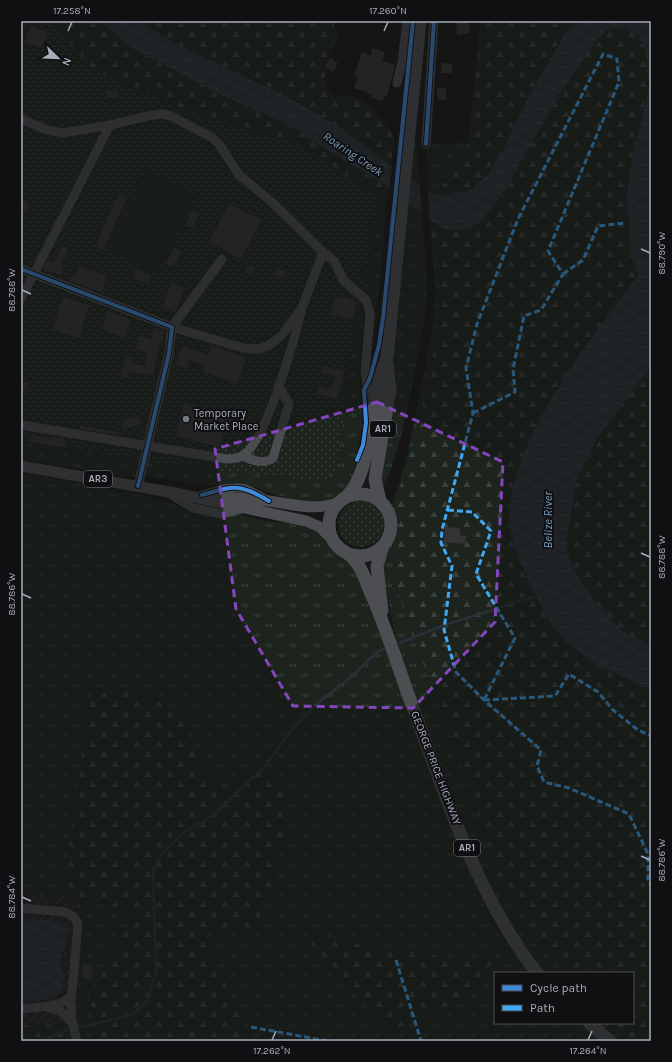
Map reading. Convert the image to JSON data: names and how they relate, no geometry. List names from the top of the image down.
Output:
{
  "streets": {
    "highway": ["AR1", "GEORGE PRICE HIGHWAY"],
    "main road": ["AR3"]
  },
  "crossings": [
    ["AR1", "AR3"],
    ["AR1", "GEORGE PRICE HIGHWAY"],
    ["AR3", "GEORGE PRICE HIGHWAY"]
  ],
  "water": ["Roaring Creek", "Belize River"],
  "places": ["Temporary Market Place"],
  "legend": ["Cycle path", "Path"],
  "north": "bottom right",
  "coordinates": [
    "17.258°N",
    "17.260°N",
    "88.790°W",
    "88.788°W",
    "88.786°W",
    "88.784°W",
    "17.262°N",
    "17.264°N"
  ]
}
